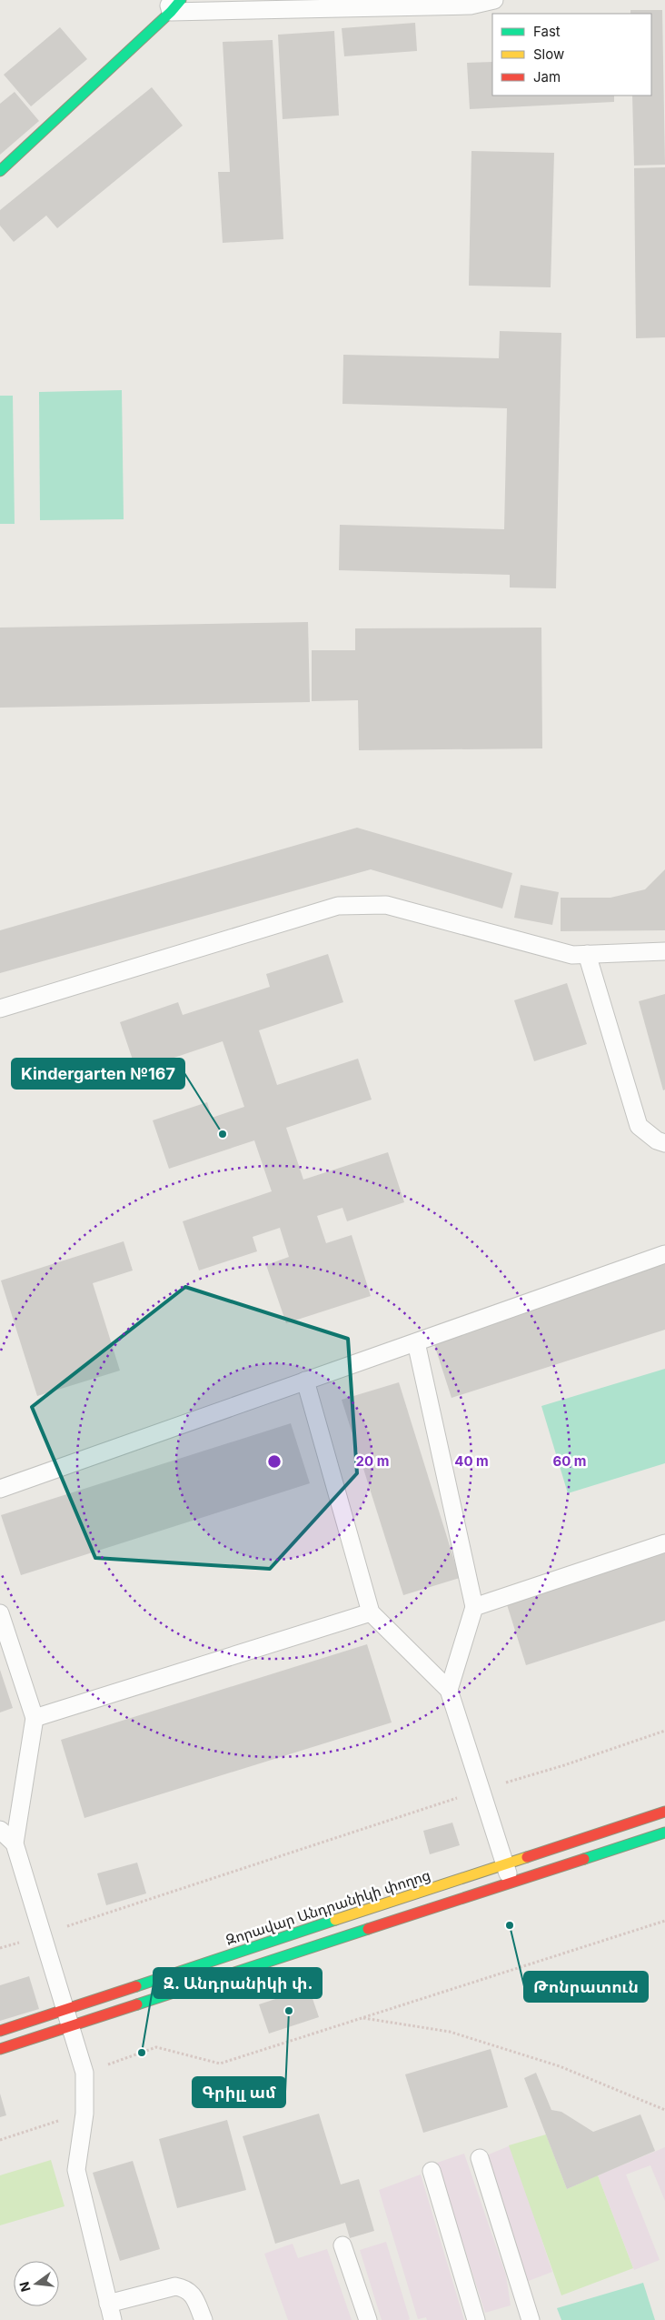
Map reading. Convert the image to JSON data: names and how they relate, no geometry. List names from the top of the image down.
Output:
{
  "streets": {
    "main road": ["Զորավար Անդրանիկի փողոց"]
  },
  "places": [
    "Kindergarten №167",
    "Թոնրատուն",
    "Գրիլլ ամ",
    "Զ. Անդրանիկի փ."
  ],
  "legend": ["Fast", "Slow", "Jam"],
  "north": "left",
  "rings": ["20 m", "40 m", "60 m"]
}
